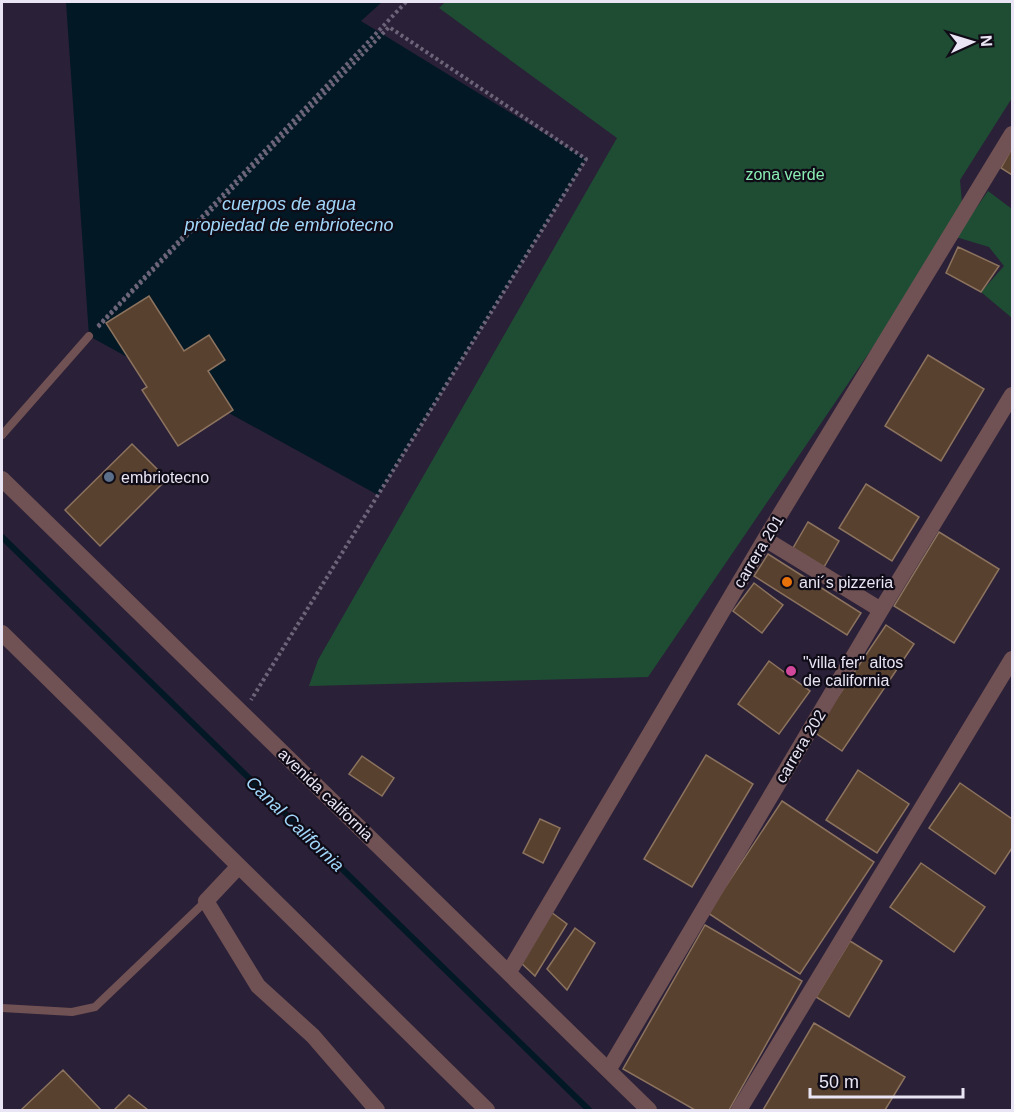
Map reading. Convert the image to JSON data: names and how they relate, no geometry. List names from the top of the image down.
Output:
{
  "streets": {
    "street": ["carrera 201", "carrera 202", "avenida california"]
  },
  "crossings": [
    ["carrera 201", "avenida california"],
    ["carrera 202", "avenida california"]
  ],
  "water": ["cuerpos de agua propiedad de embriotecno", "Canal California"],
  "parks": ["zona verde"],
  "places": ["embriotecno", "ani´s pizzeria", "\"villa fer\" altos de california"],
  "scale_bar": "50 m",
  "north": "right"
}
